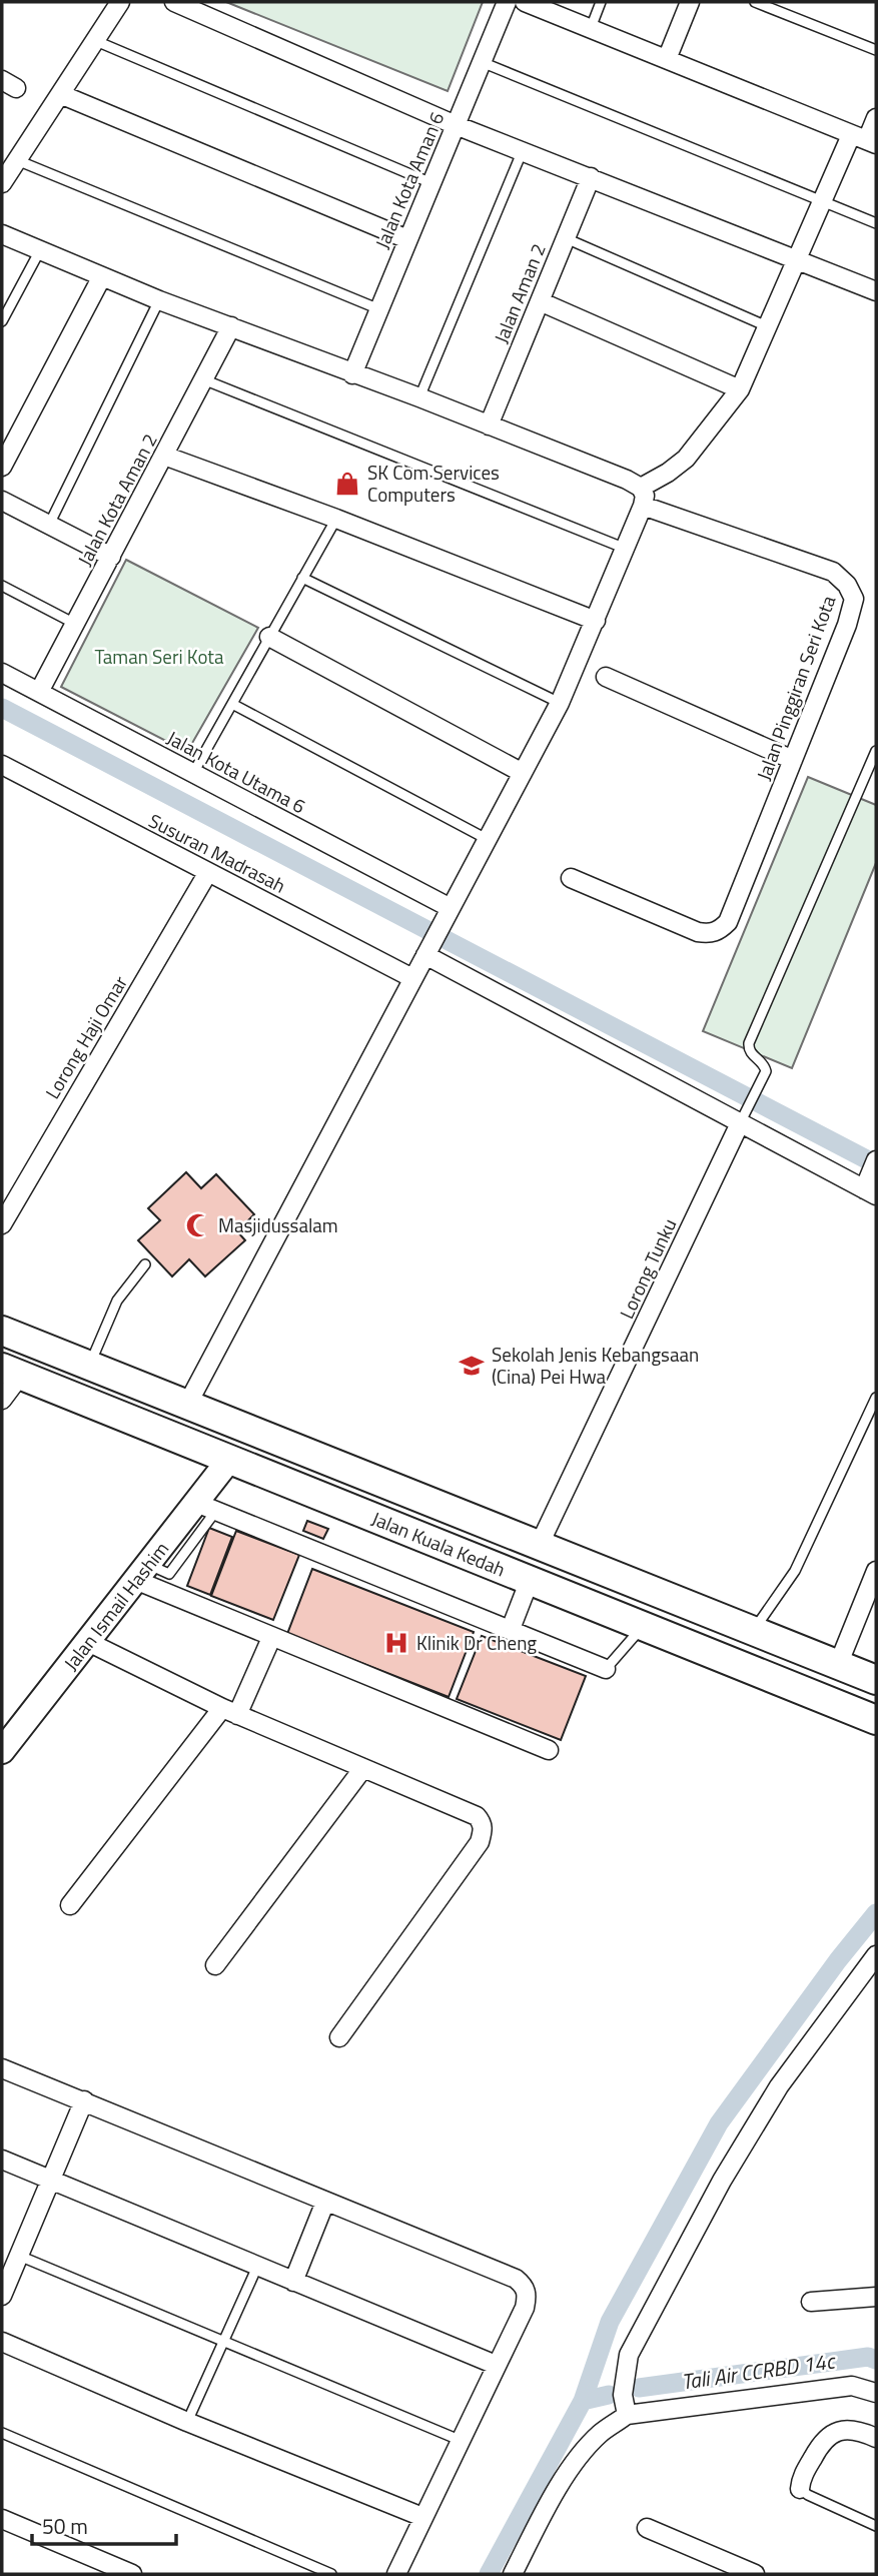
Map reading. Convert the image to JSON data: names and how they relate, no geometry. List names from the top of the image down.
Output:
{
  "streets": {
    "main road": ["Jalan Kuala Kedah"],
    "street": [
      "Jalan Kota Aman 6",
      "Jalan Aman 2",
      "Jalan Kota Aman 2",
      "Jalan Pinggiran Seri Kota",
      "Jalan Kota Utama 6",
      "Susuran Madrasah",
      "Lorong Haji Omar",
      "Lorong Tunku",
      "Jalan Ismail Hashim"
    ]
  },
  "crossings": [
    ["Jalan Kota Aman 6", "Jalan Pinggiran Seri Kota"],
    ["Jalan Aman 2", "Jalan Pinggiran Seri Kota"],
    ["Jalan Kota Aman 2", "Jalan Pinggiran Seri Kota"],
    ["Jalan Kota Aman 2", "Jalan Kota Utama 6"],
    ["Susuran Madrasah", "Lorong Haji Omar"],
    ["Lorong Tunku", "Jalan Kuala Kedah"],
    ["Jalan Kuala Kedah", "Jalan Ismail Hashim"]
  ],
  "water": ["Tali Air CCRBD 14c"],
  "parks": ["Taman Seri Kota"],
  "places": {
    "shop": ["SK Com Services Computers"],
    "mosque": ["Masjidussalam"],
    "school or university": ["Sekolah Jenis Kebangsaan (Cina) Pei Hwa"],
    "hospital": ["Klinik Dr Cheng"]
  },
  "scale_bar": "50 m"
}
